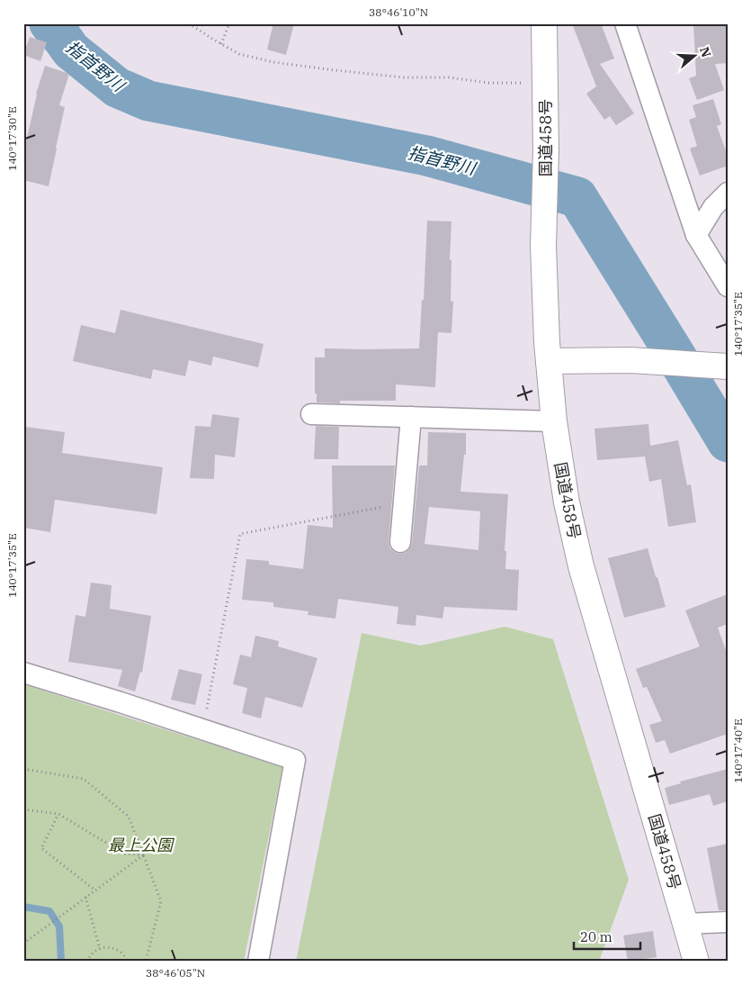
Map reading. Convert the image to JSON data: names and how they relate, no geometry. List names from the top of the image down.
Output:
{
  "streets": {
    "main road": ["国道458号"]
  },
  "water": ["指首野川"],
  "parks": ["最上公園"],
  "scale_bar": "20 m",
  "north": "right",
  "coordinates": [
    "38°46'10\"N",
    "140°17'30\"E",
    "140°17'35\"E",
    "140°17'40\"E",
    "38°46'05\"N"
  ]
}
